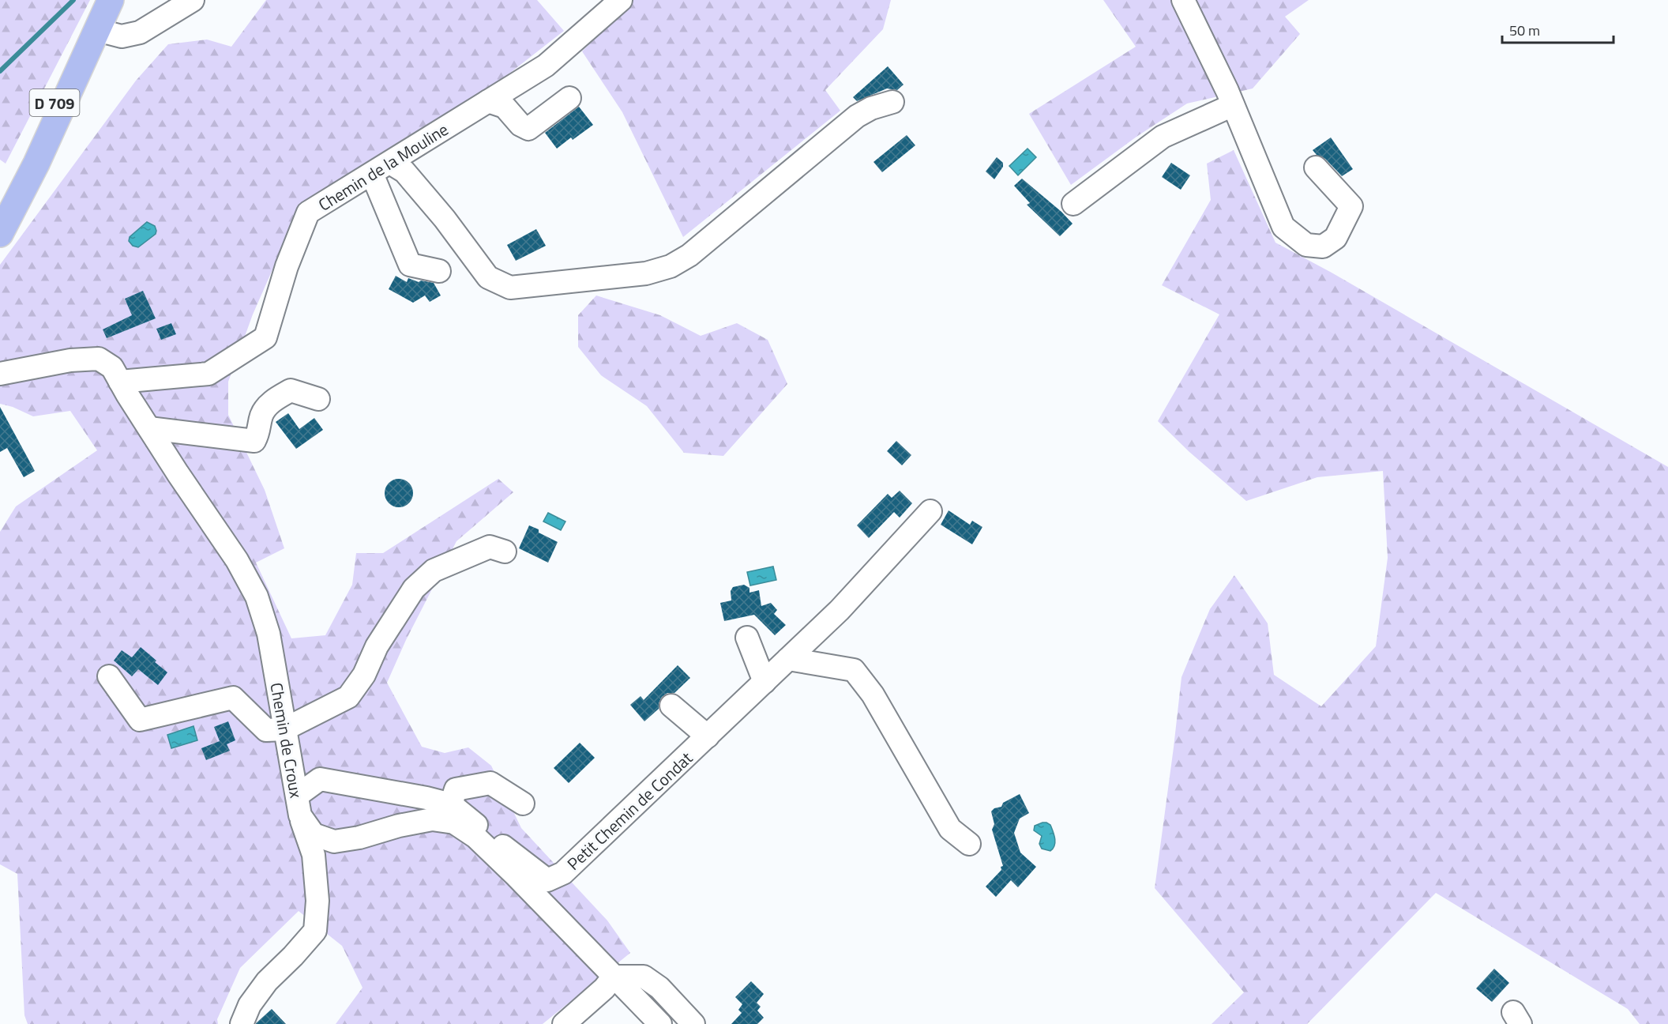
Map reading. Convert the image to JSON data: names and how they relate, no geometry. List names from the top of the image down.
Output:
{
  "streets": {
    "main road": ["D 709"],
    "street": ["Chemin de la Mouline", "Chemin de Croux", "Petit Chemin de Condat"]
  },
  "crossings": [
    ["Chemin de la Mouline", "Chemin de Croux"],
    ["Chemin de Croux", "Petit Chemin de Condat"]
  ],
  "scale_bar": "50 m"
}
